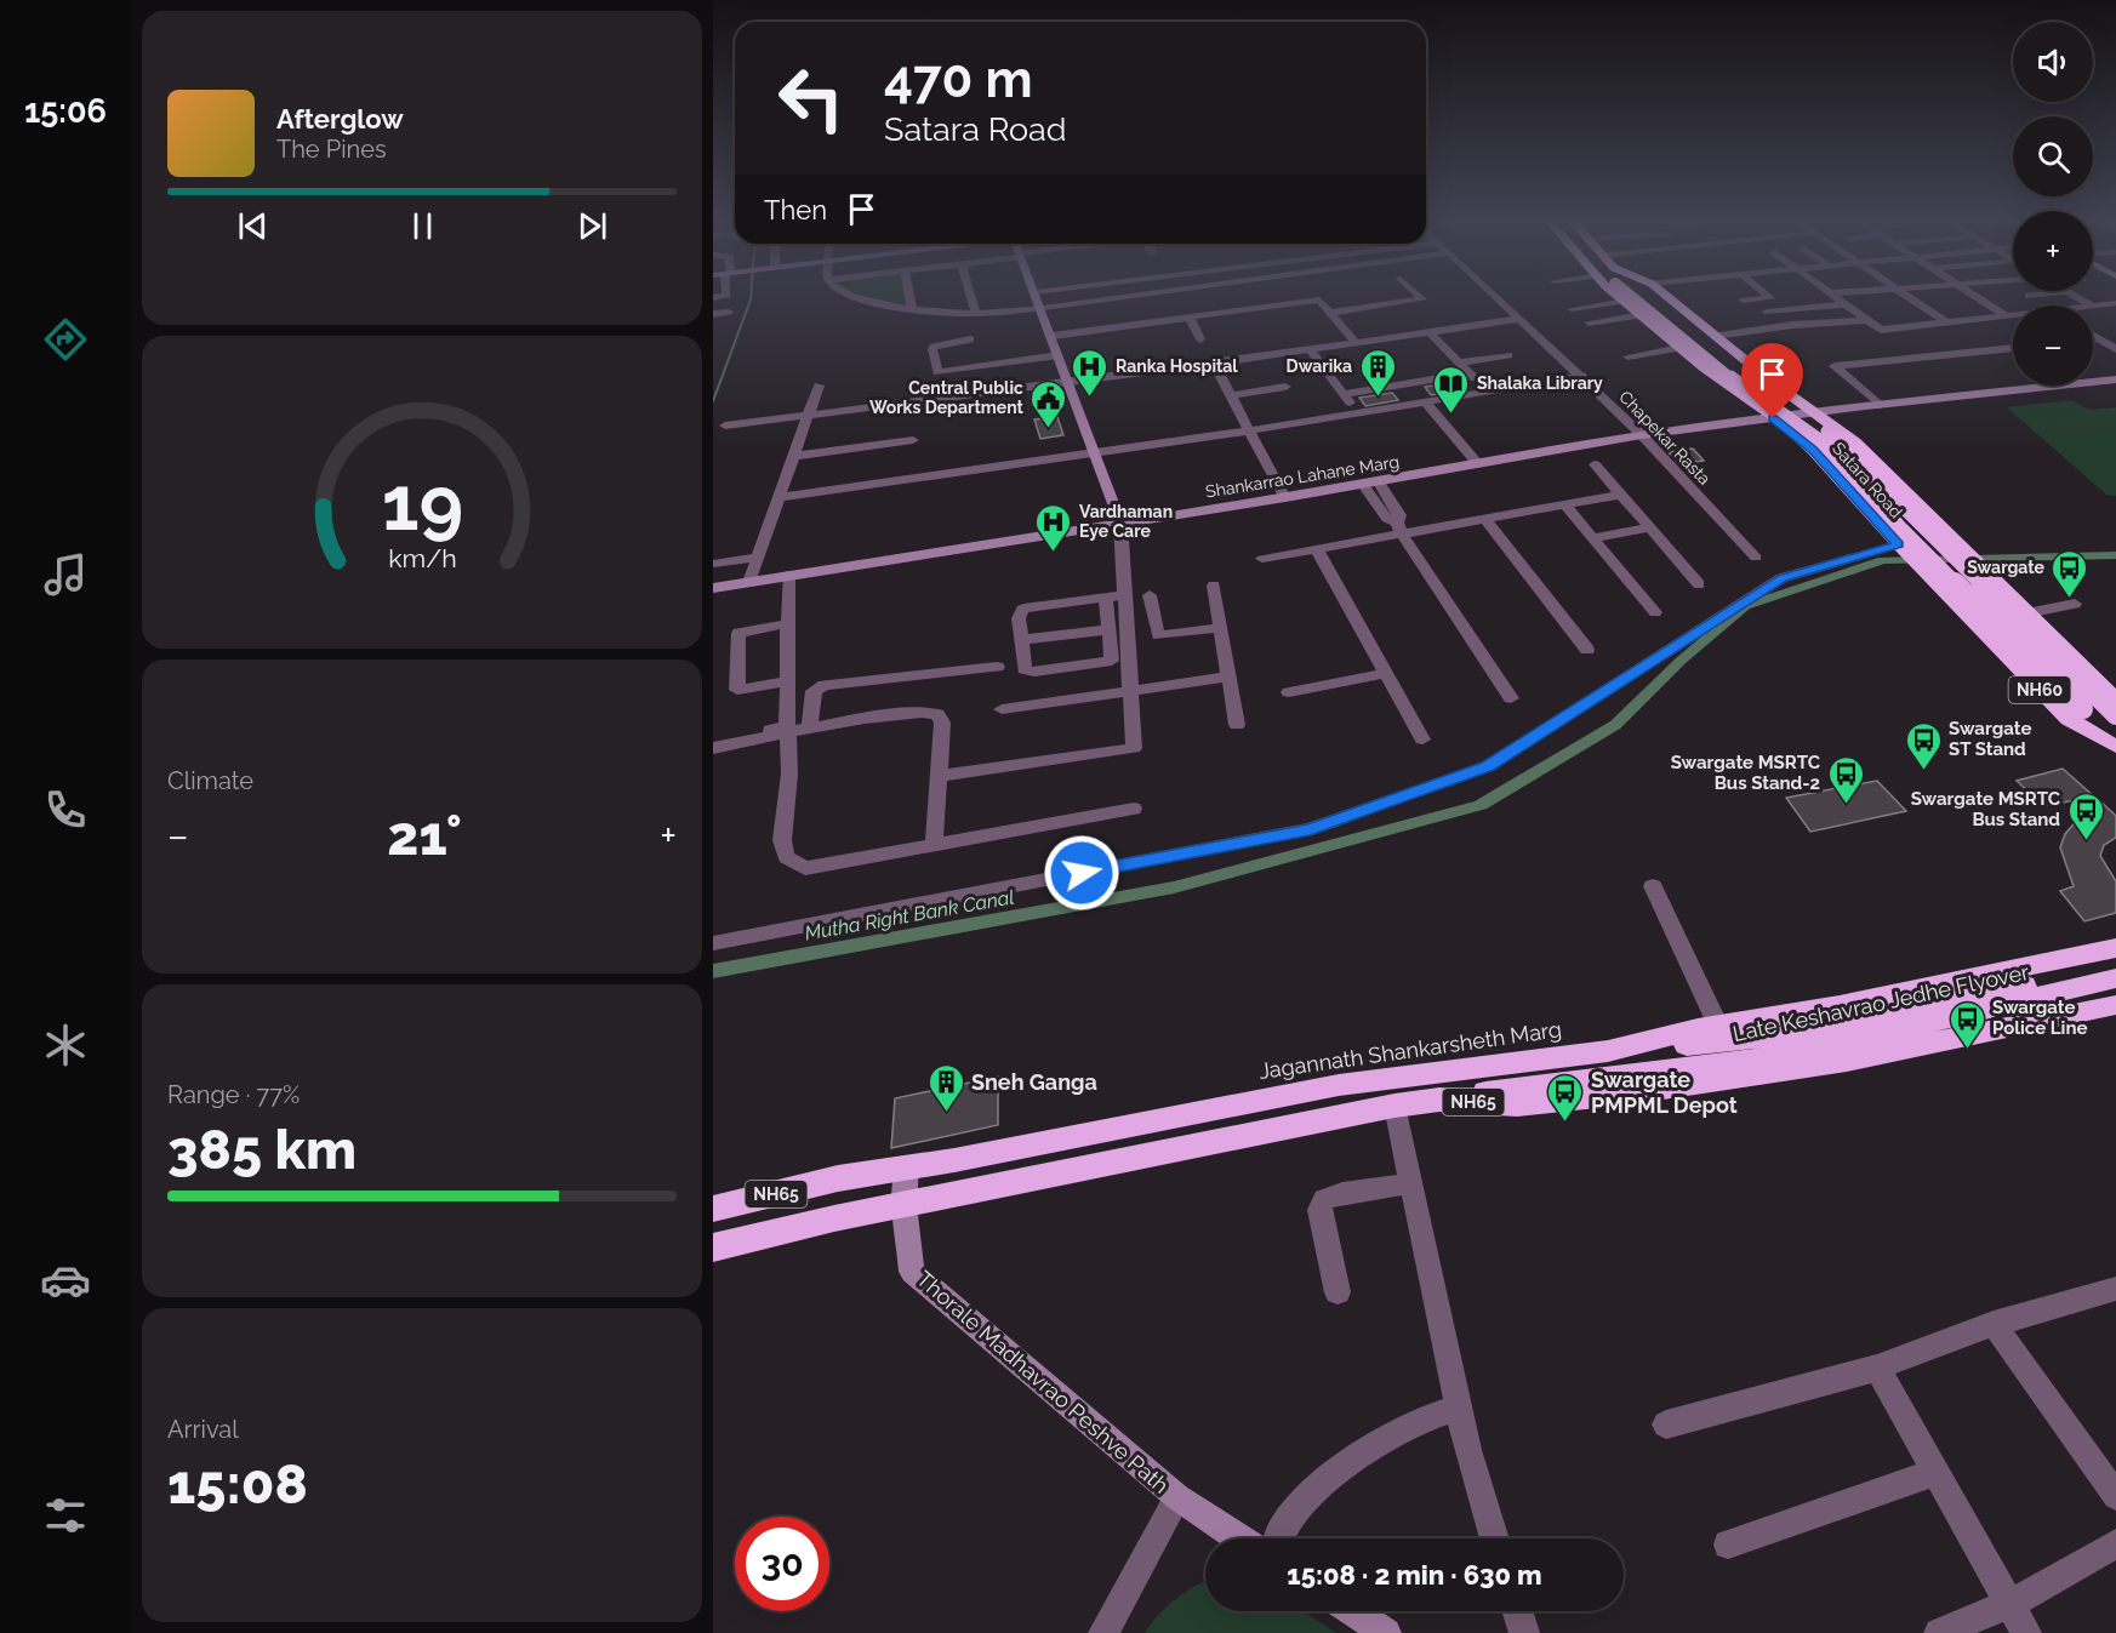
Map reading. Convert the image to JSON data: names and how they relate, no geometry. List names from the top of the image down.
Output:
{
  "streets": {
    "highway": [
      "Satara Road",
      "NH60",
      "Late Keshavrao Jedhe Flyover",
      "Jagannath Shankarsheth Marg",
      "NH65"
    ],
    "main road": ["Shankarrao Lahane Marg", "Thorale Madhavrao Peshve Path"],
    "street": ["Chapekar Rasta"]
  },
  "crossings": [
    ["Chapekar Rasta", "Shankarrao Lahane Marg"],
    ["Shankarrao Lahane Marg", "Satara Road"],
    ["Late Keshavrao Jedhe Flyover", "NH65"],
    ["Jagannath Shankarsheth Marg", "Thorale Madhavrao Peshve Path"],
    ["NH65", "Thorale Madhavrao Peshve Path"]
  ],
  "water": ["Mutha Right Bank Canal"],
  "places": {
    "hospital": ["Ranka Hospital", "Vardhaman Eye Care"],
    "building": ["Dwarika", "Sneh Ganga"],
    "library": ["Shalaka Library"],
    "public building": ["Central Public Works Department"],
    "bus stop": [
      "Swargate",
      "Swargate ST Stand",
      "Swargate MSRTC Bus Stand-2",
      "Swargate MSRTC Bus Stand",
      "Swargate Police Line",
      "Swargate PMPML Depot"
    ]
  },
  "page": {
    "tabs": "15:06",
    "map_buttons": ["+", "−"],
    "turn": ["470 m", "Satara Road"],
    "song": ["Afterglow", "The Pines"],
    "then": "Then",
    "tile": [
      "Climate",
      ["Range · 77%", "385 km"],
      ["Arrival", "15:08"]
    ],
    "heat": ["−", "21°", "+"],
    "limit": "30",
    "trip": "15:08 · 2 min · 630 m",
    "gauge": ["19", "km/h"]
  }
}
